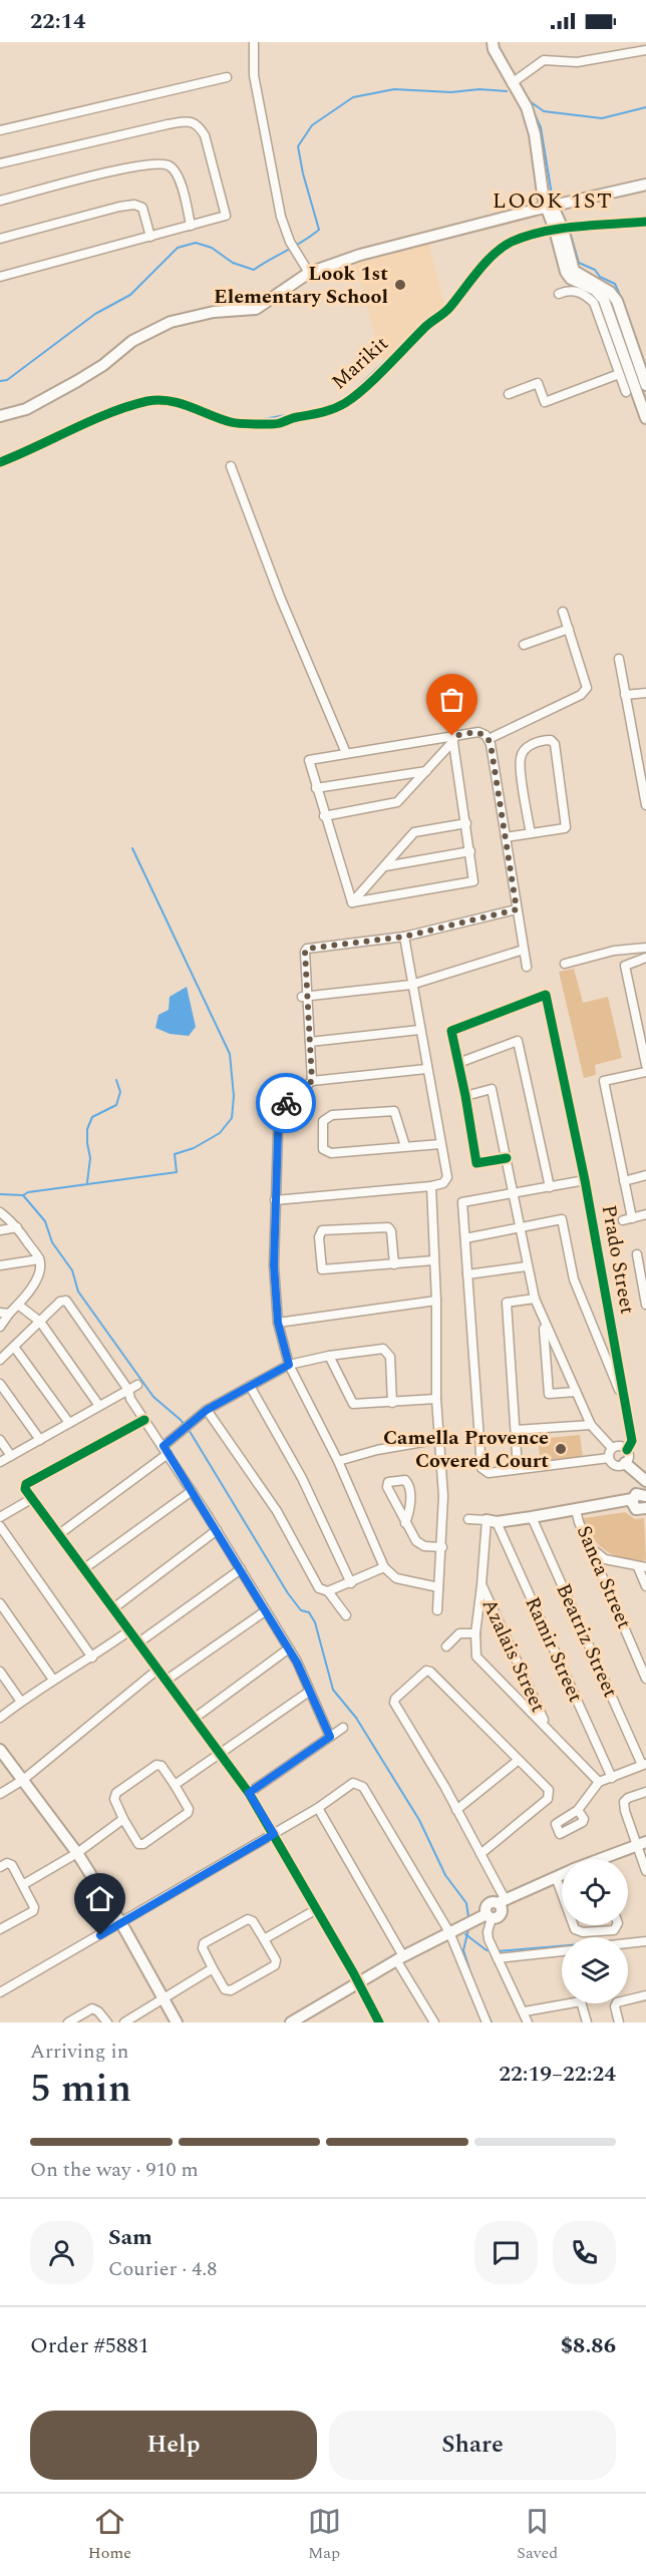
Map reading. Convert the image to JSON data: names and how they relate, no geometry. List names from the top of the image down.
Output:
{
  "streets": {
    "street": [
      "Marikit",
      "Prado Street",
      "Sanca Street",
      "Beatriz Street",
      "Ramir Street",
      "Azalais Street"
    ]
  },
  "districts": ["LOOK 1ST"],
  "places": ["Look 1st Elementary School", "Camella Provence Covered Court"],
  "page": {
    "status": "22:14",
    "heading": ["5 min", "Arriving in", "22:19–22:24"],
    "panel": [
      "Sam",
      "Courier · 4.8",
      "Order #5881",
      "$8.86"
    ],
    "bar": "On the way · 910 m",
    "buttons": ["Help", "Share"],
    "tabs": ["Home", "Map", "Saved"]
  }
}
